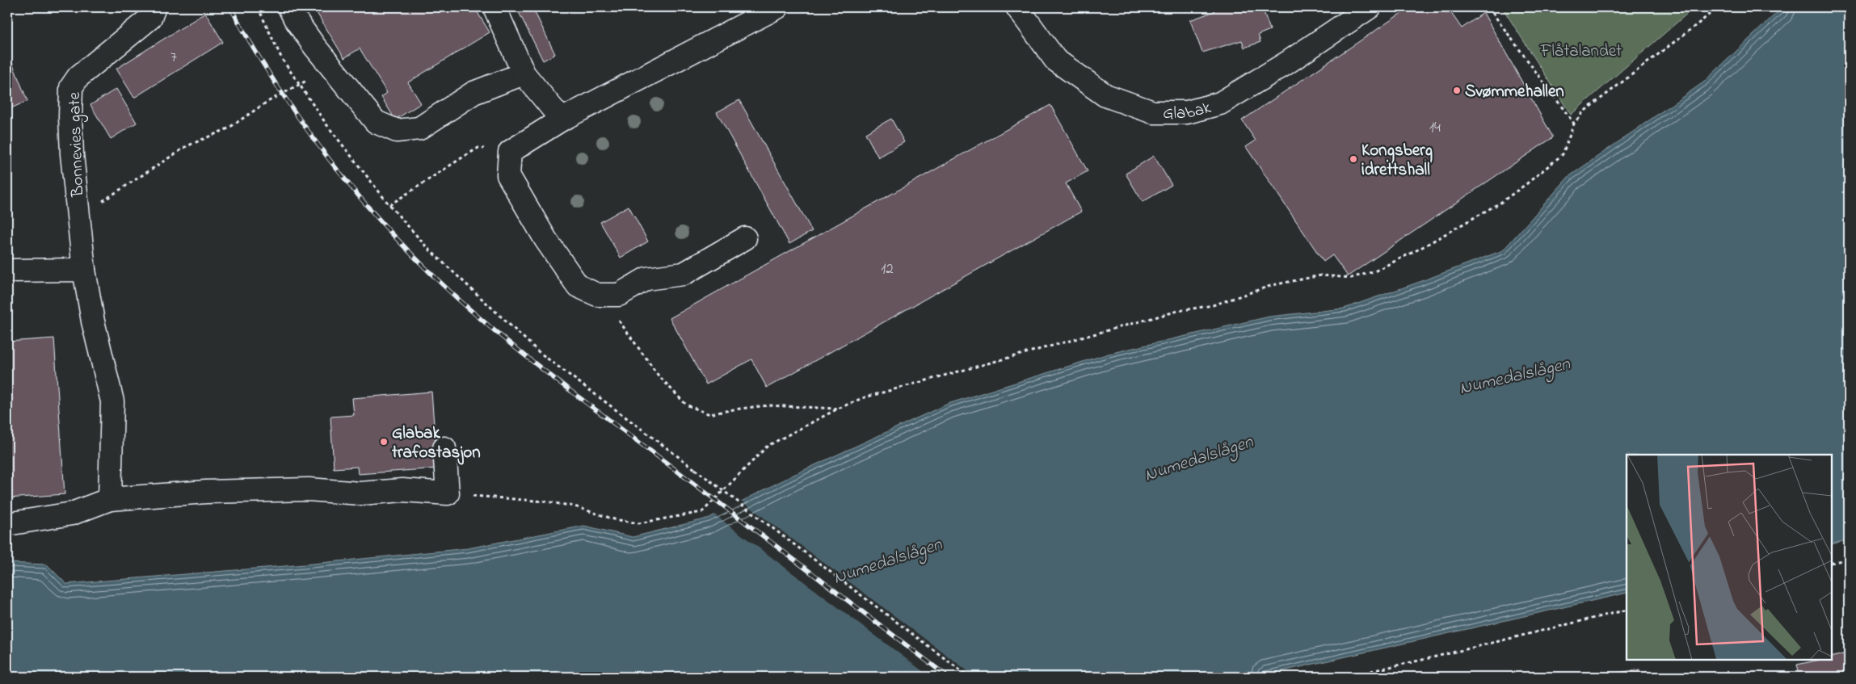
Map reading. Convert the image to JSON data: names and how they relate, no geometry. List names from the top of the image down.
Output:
{
  "streets": {
    "street": ["Glabak", "Bonnevies gate"]
  },
  "water": ["Numedalslågen"],
  "parks": ["Flåtalandet"],
  "places": ["Svømmehallen", "Kongsberg idrettshall", "Glabak trafostasjon"],
  "house_numbers": ["7", "14", "12"]
}
